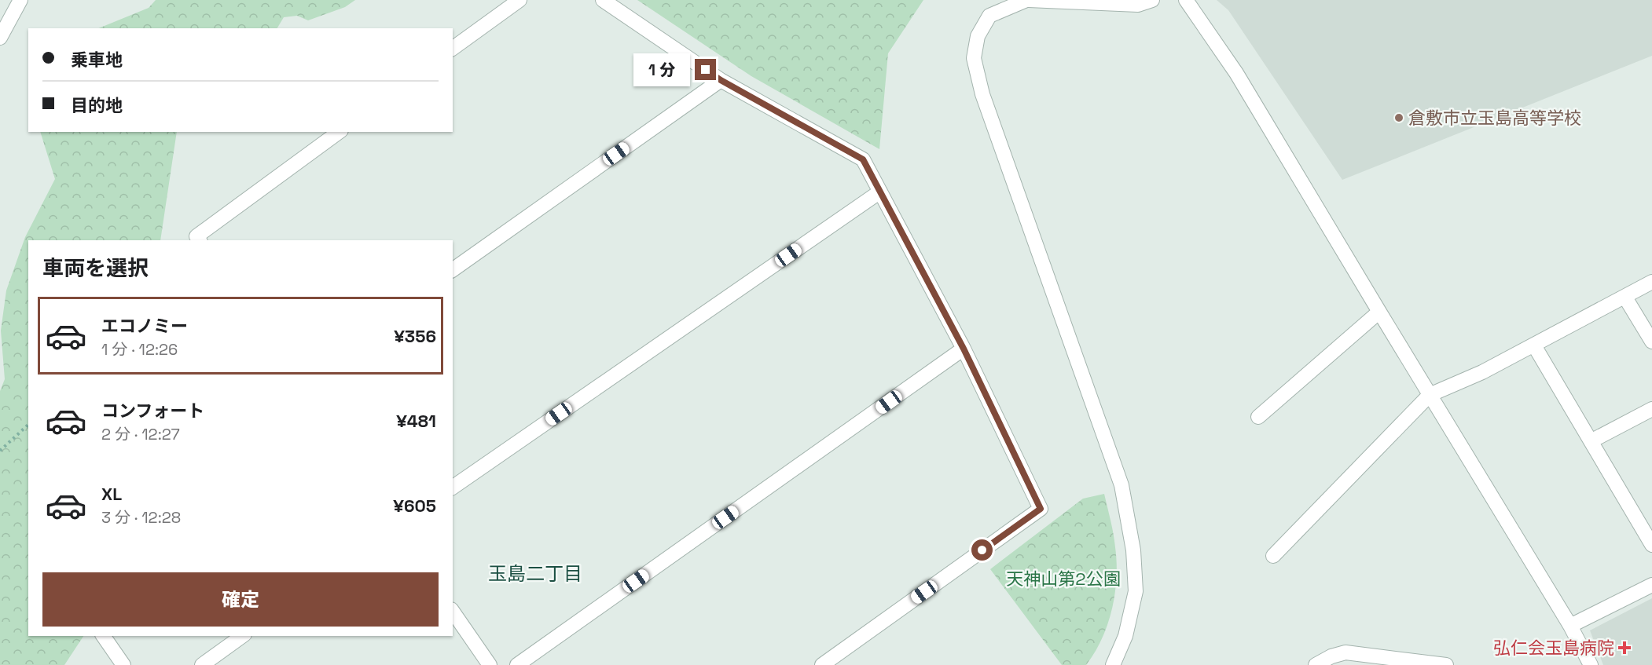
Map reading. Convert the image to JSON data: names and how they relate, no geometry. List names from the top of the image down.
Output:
{
  "districts": ["玉島二丁目"],
  "parks": ["天神山第2公園"],
  "places": {
    "other": ["倉敷市立玉島高等学校"],
    "health": ["弘仁会玉島病院"]
  },
  "page": {
    "banner": ["乗車地", "目的地"],
    "bubble": "1 分",
    "heading": "車両を選択",
    "list": [
      {
        "name": "エコノミー",
        "note": "1 分 · 12:26",
        "value": "¥356"
      },
      {
        "name": "コンフォート",
        "note": "2 分 · 12:27",
        "value": "¥481"
      },
      {
        "name": "XL",
        "note": "3 分 · 12:28",
        "value": "¥605"
      }
    ],
    "buttons": "確定"
  }
}
